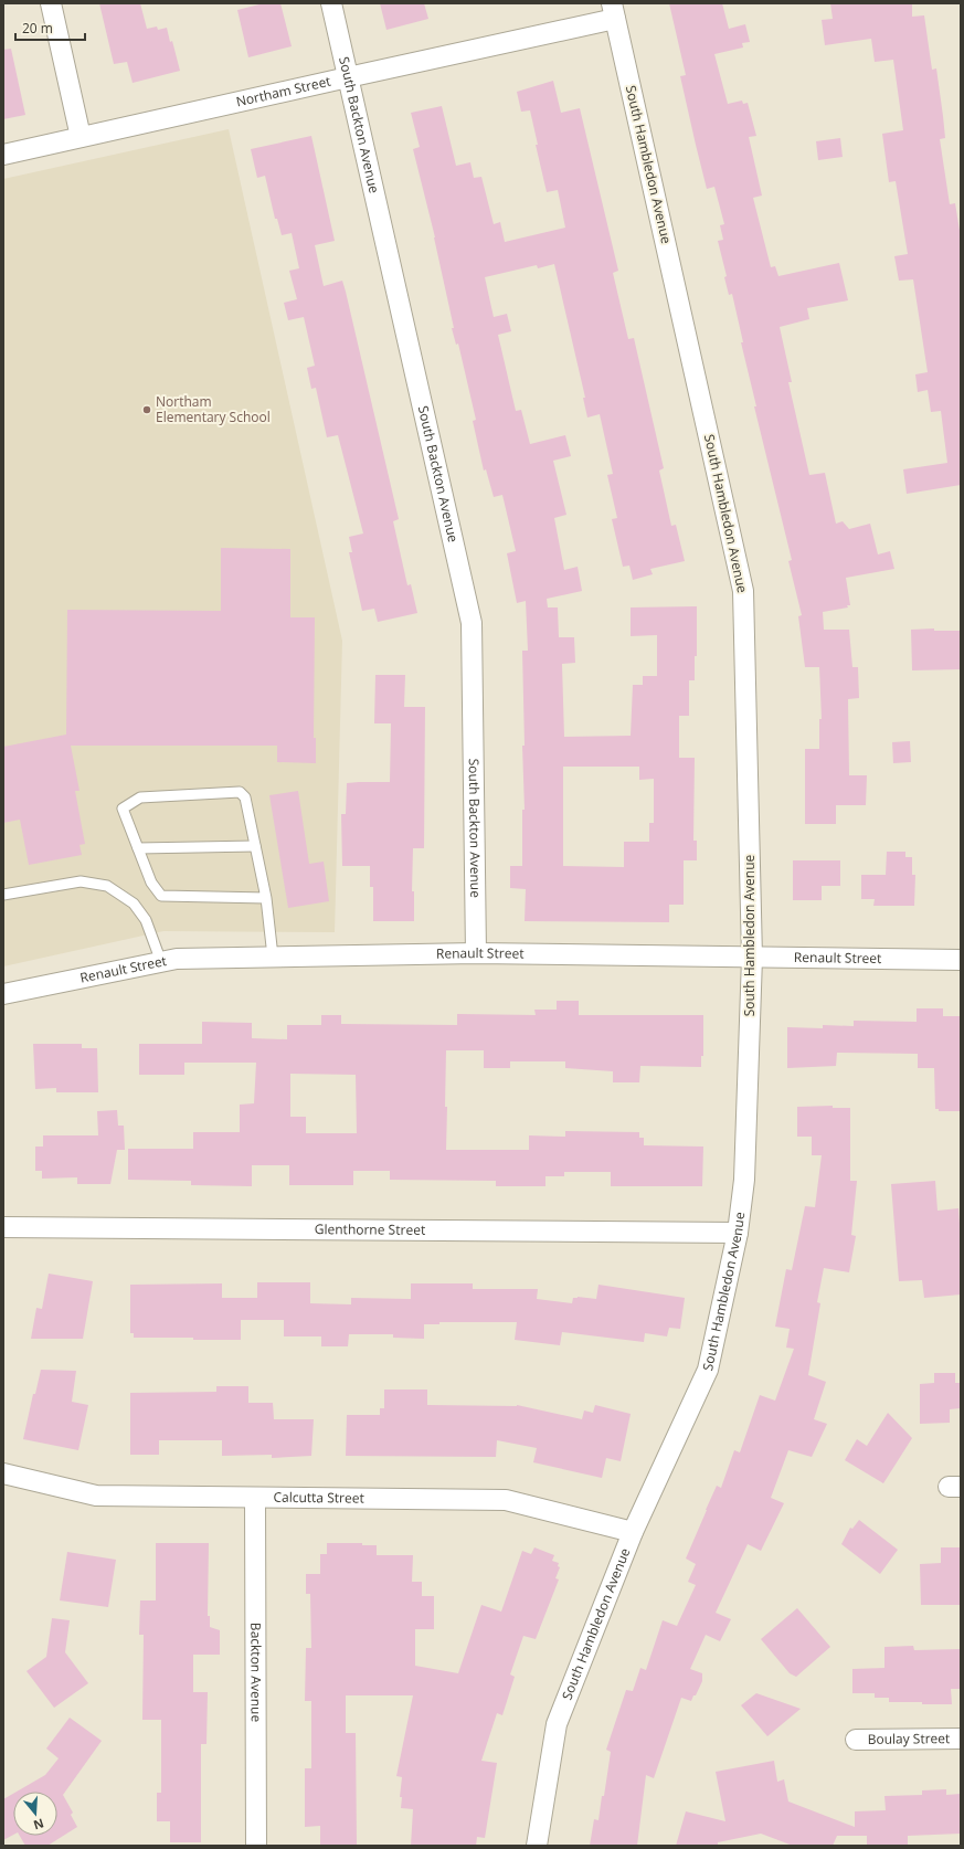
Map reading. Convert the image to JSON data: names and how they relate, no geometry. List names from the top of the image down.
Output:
{
  "streets": {
    "street": [
      "Northam Street",
      "South Backton Avenue",
      "South Hambledon Avenue",
      "Renault Street",
      "Glenthorne Street",
      "Calcutta Street",
      "Backton Avenue",
      "Boulay Street"
    ]
  },
  "crossings": [
    ["Northam Street", "South Backton Avenue"],
    ["Northam Street", "South Hambledon Avenue"],
    ["South Backton Avenue", "Renault Street"],
    ["South Hambledon Avenue", "Renault Street"],
    ["South Hambledon Avenue", "Glenthorne Street"],
    ["South Hambledon Avenue", "Calcutta Street"],
    ["Calcutta Street", "Backton Avenue"]
  ],
  "places": ["Northam Elementary School"],
  "scale_bar": "20 m",
  "north": "bottom"
}
